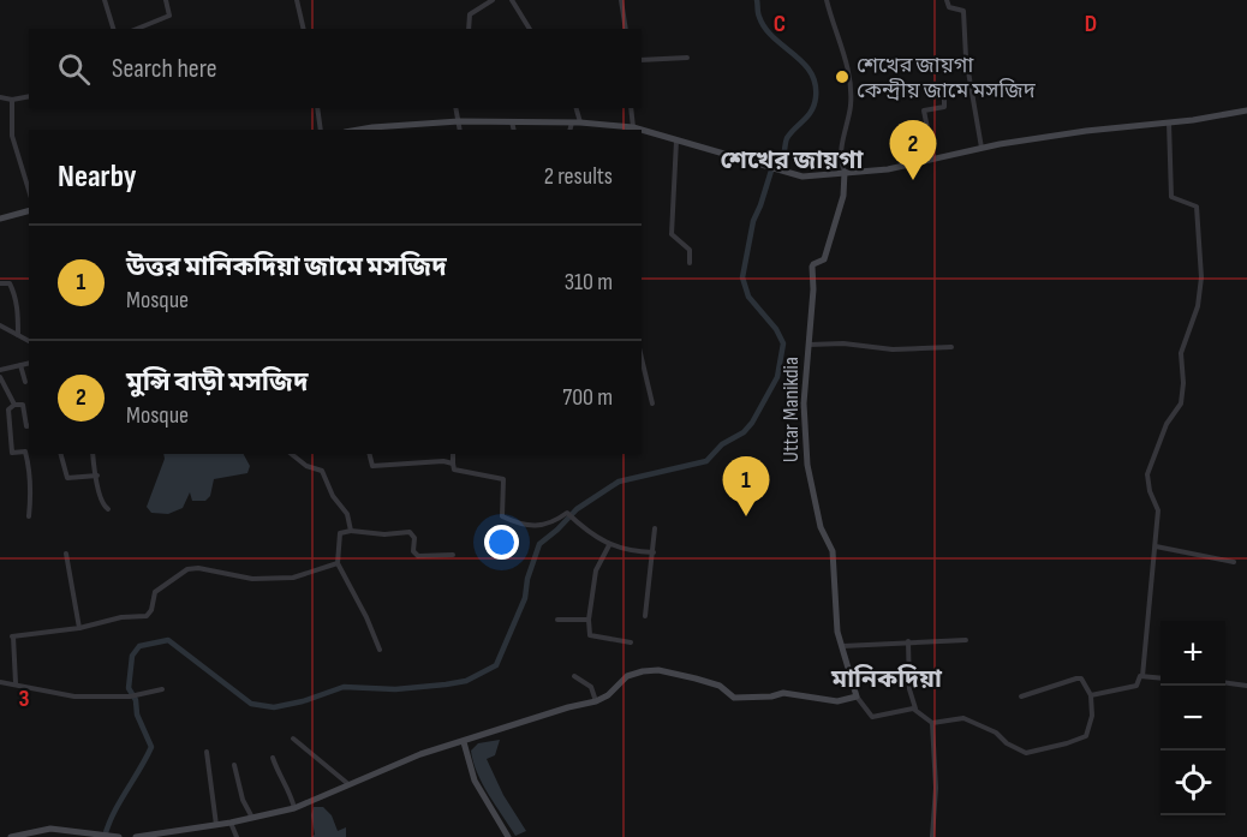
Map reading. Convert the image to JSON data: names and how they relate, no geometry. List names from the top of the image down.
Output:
{
  "streets": {
    "main road": ["Uttar Manikdia"]
  },
  "districts": ["শেখের জায়গা", "মানিকদিয়া"],
  "places": ["শেখের জায়গা কেন্দ্রীয় জামে মসজিদ"],
  "page": {
    "search": "Search here",
    "pins": ["2", "1"],
    "heading": ["Nearby", "2 results"],
    "list": [
      {
        "mark": "1",
        "name": "উত্তর মানিকদিয়া জামে মসজিদ",
        "note": "Mosque",
        "value": "310 m"
      },
      {
        "mark": "2",
        "name": "মুন্সি বাড়ী মসজিদ",
        "note": "Mosque",
        "value": "700 m"
      }
    ],
    "map_buttons": ["+", "−"]
  },
  "grid": {
    "columns": ["C", "D"],
    "rows": ["3"]
  }
}
